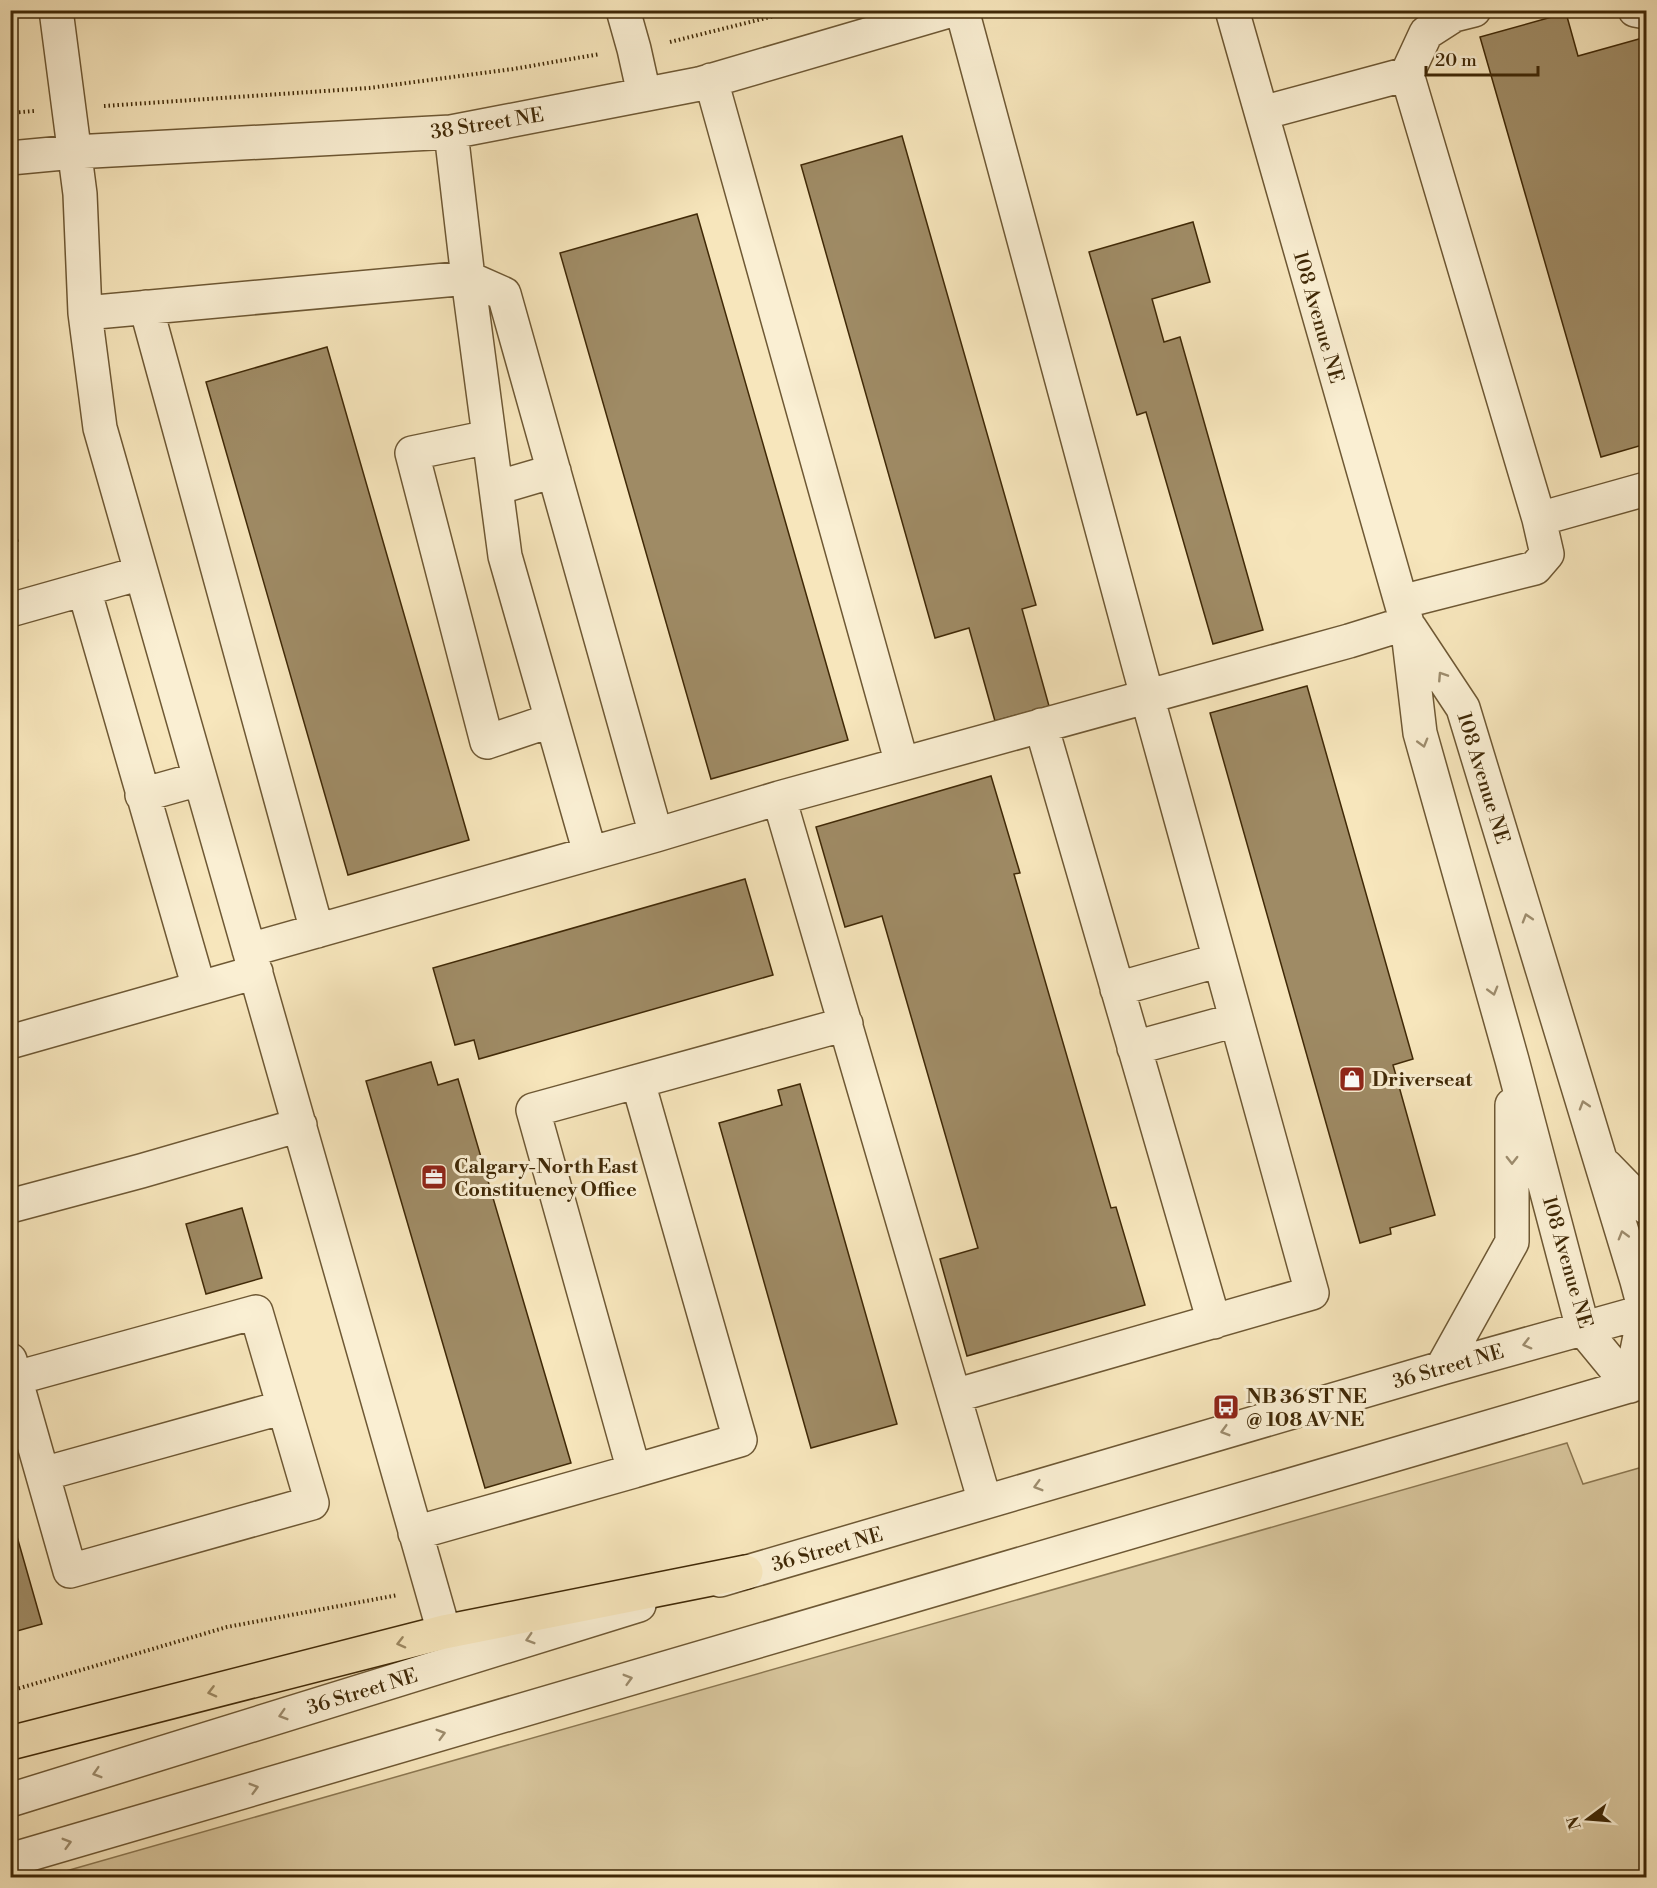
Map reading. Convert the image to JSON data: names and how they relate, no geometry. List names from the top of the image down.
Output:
{
  "streets": {
    "street": ["38 Street NE", "108 Avenue NE", "36 Street NE"]
  },
  "crossings": [
    ["108 Avenue NE", "36 Street NE"]
  ],
  "places": {
    "shop": ["Driverseat"],
    "office": ["Calgary-North East Constituency Office"],
    "bus stop": ["NB 36 ST NE @ 108 AV NE"]
  },
  "scale_bar": "20 m",
  "north": "left"
}
